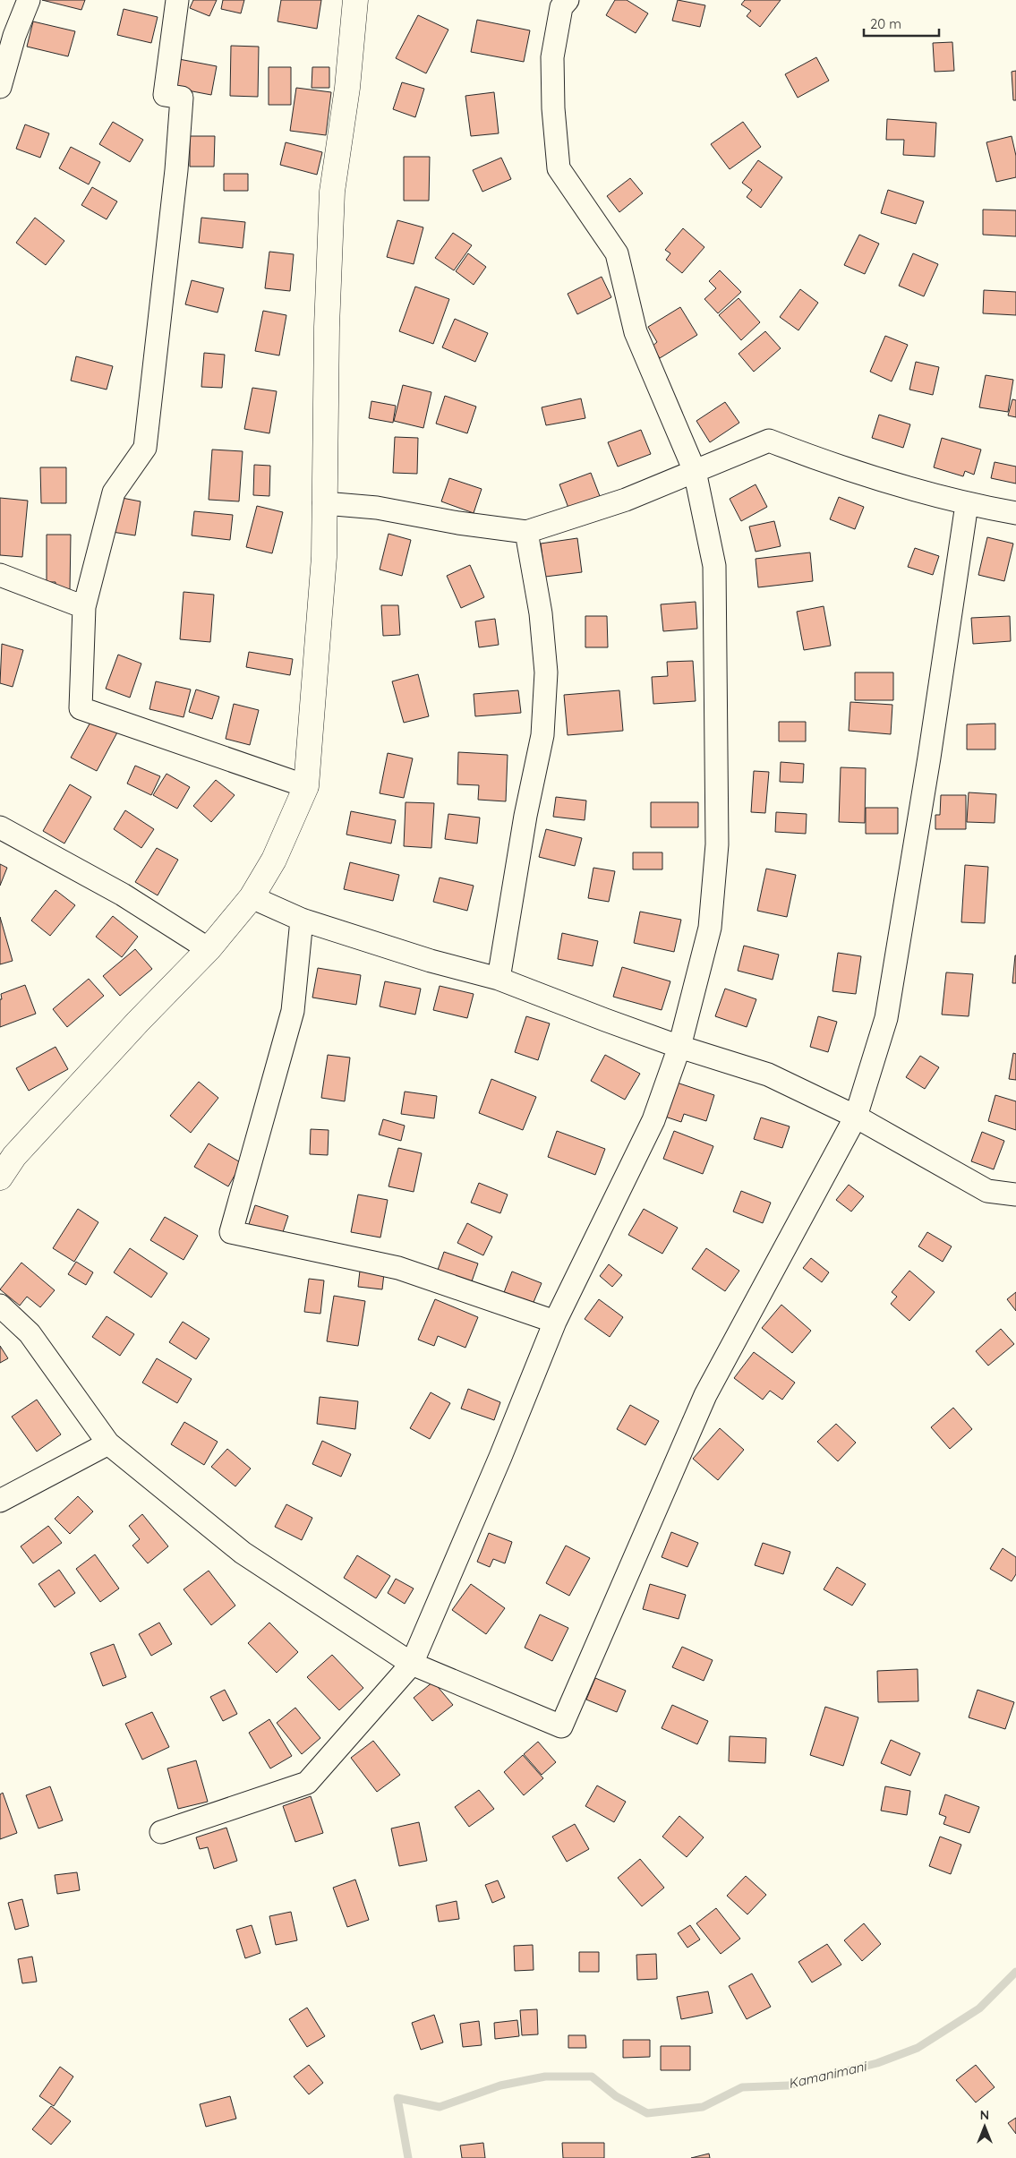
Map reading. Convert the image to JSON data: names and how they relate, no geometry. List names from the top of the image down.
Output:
{
  "water": ["Kamanimani"],
  "scale_bar": "20 m",
  "north": "top"
}
